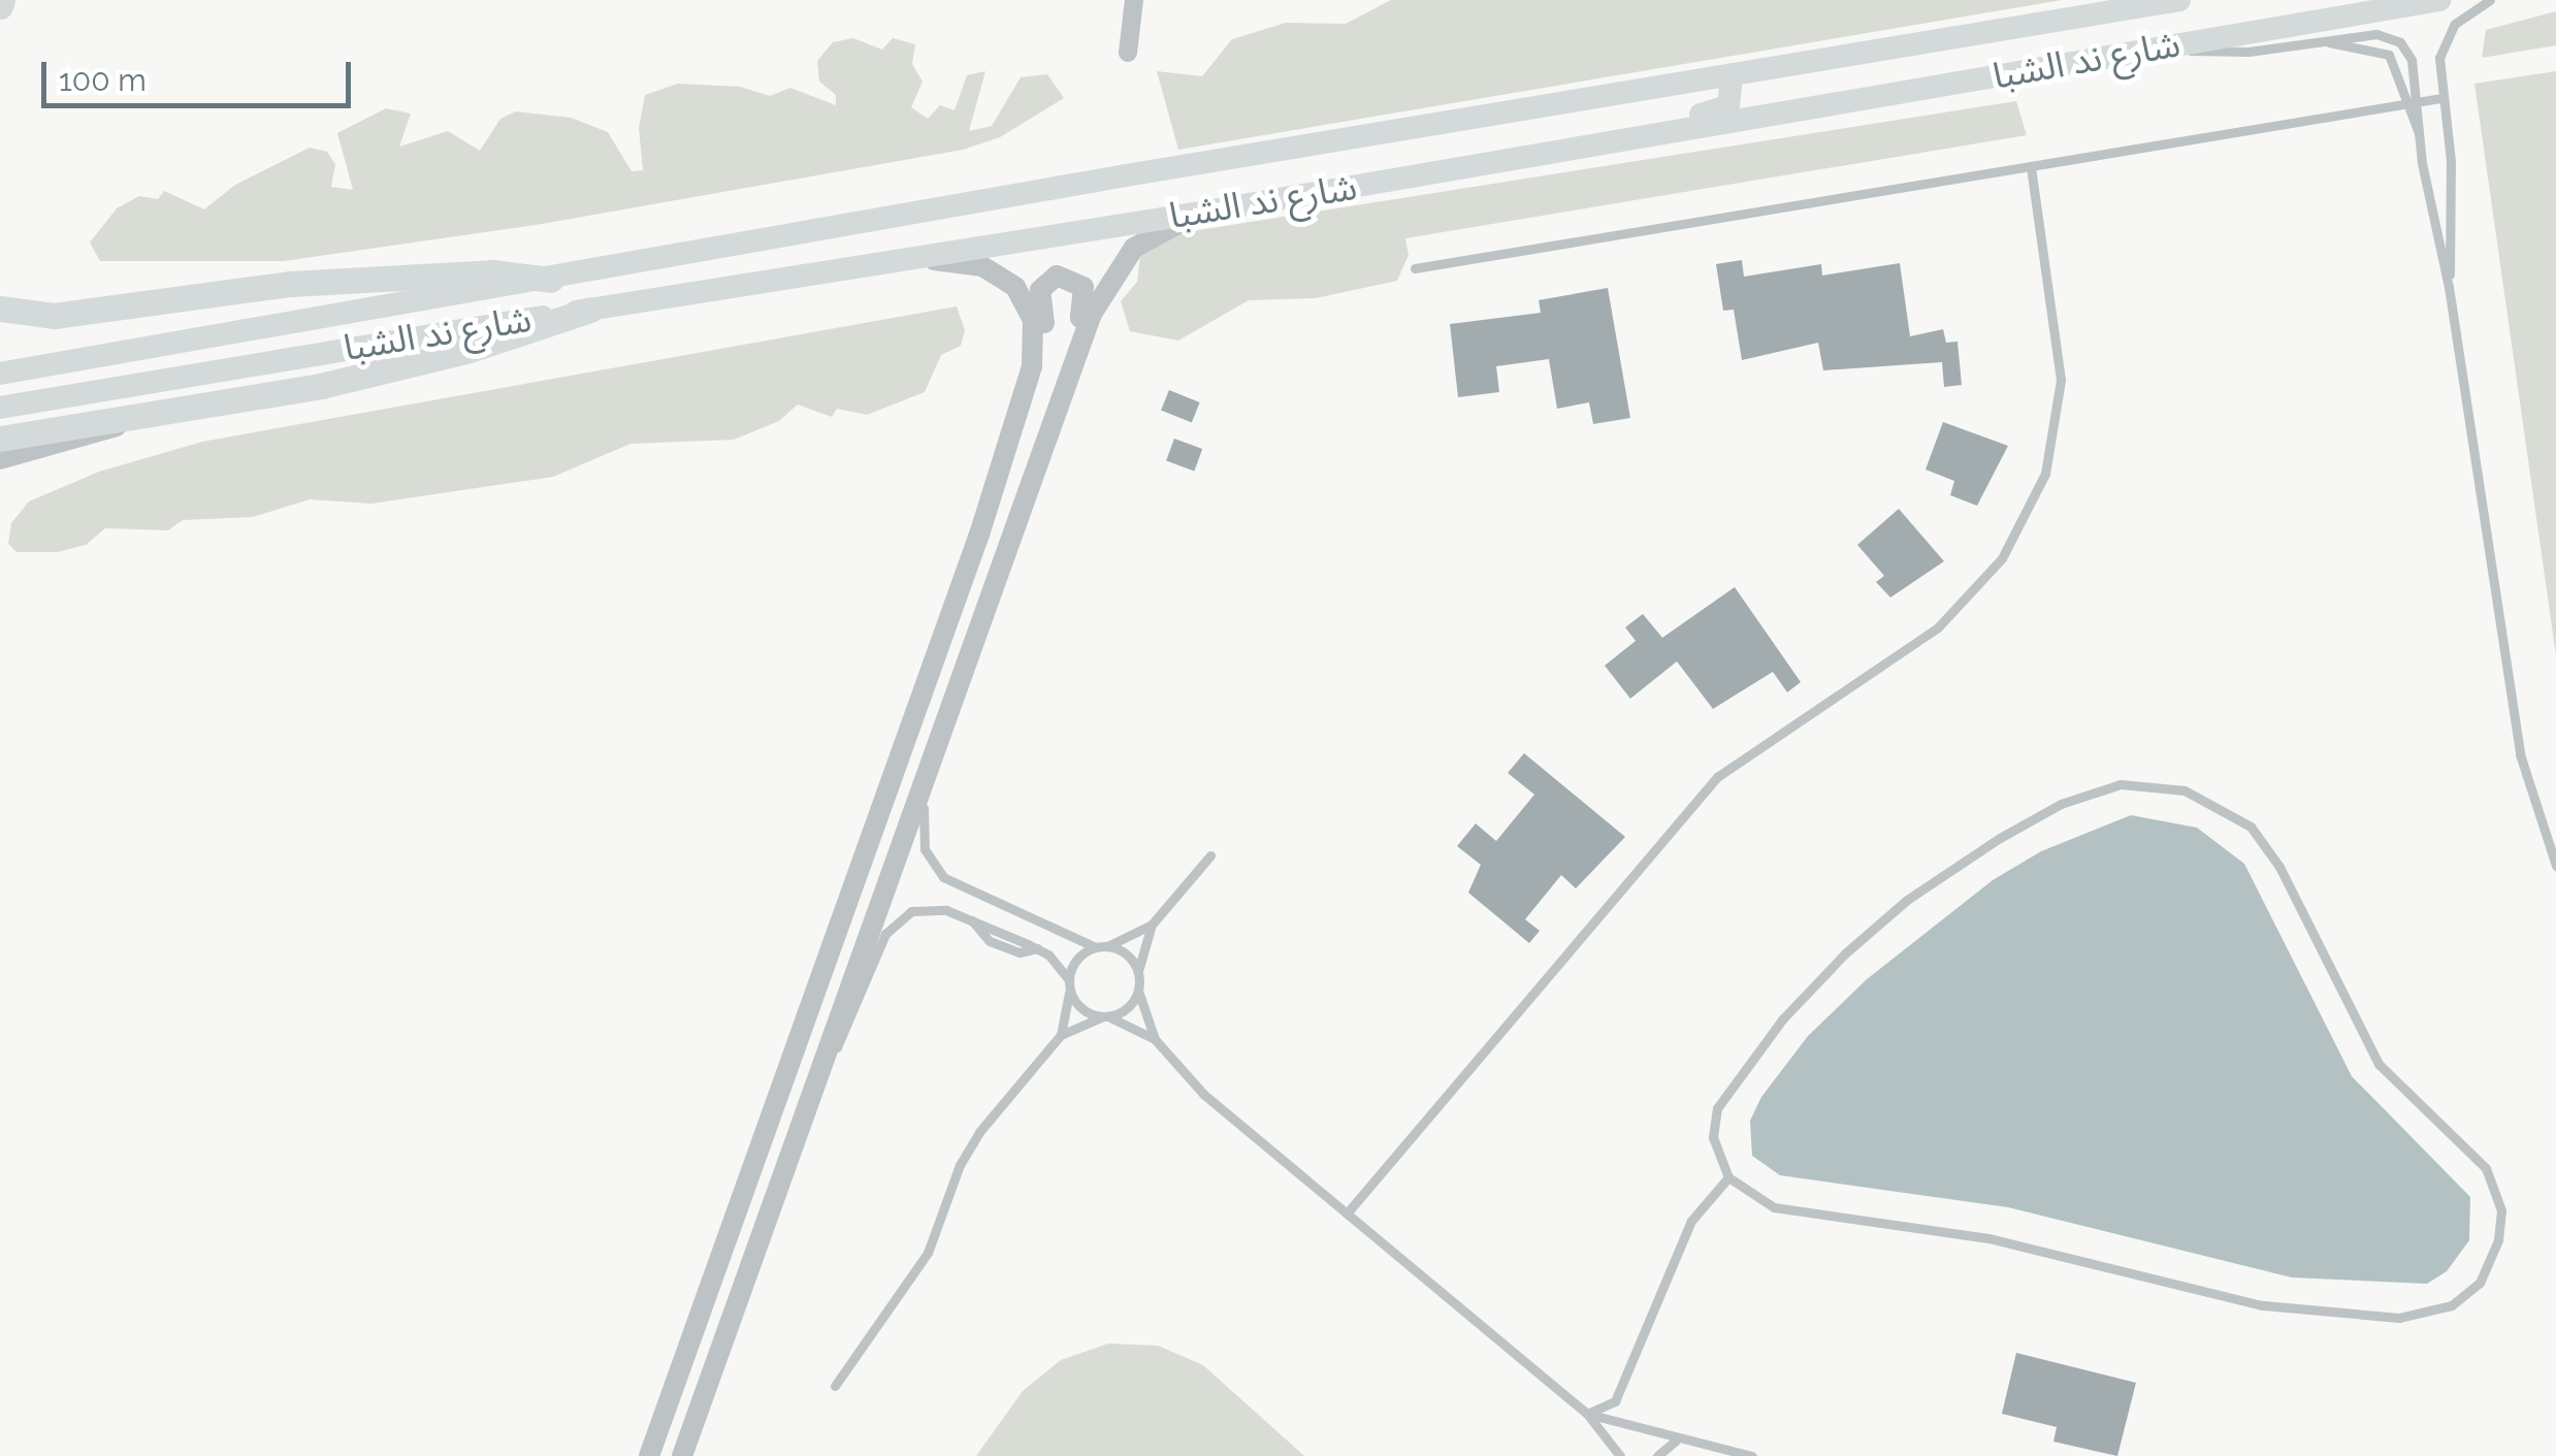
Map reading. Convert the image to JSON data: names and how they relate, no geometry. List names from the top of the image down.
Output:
{
  "streets": {
    "main road": ["شارع ند الشبا"]
  },
  "scale_bar": "100 m"
}
